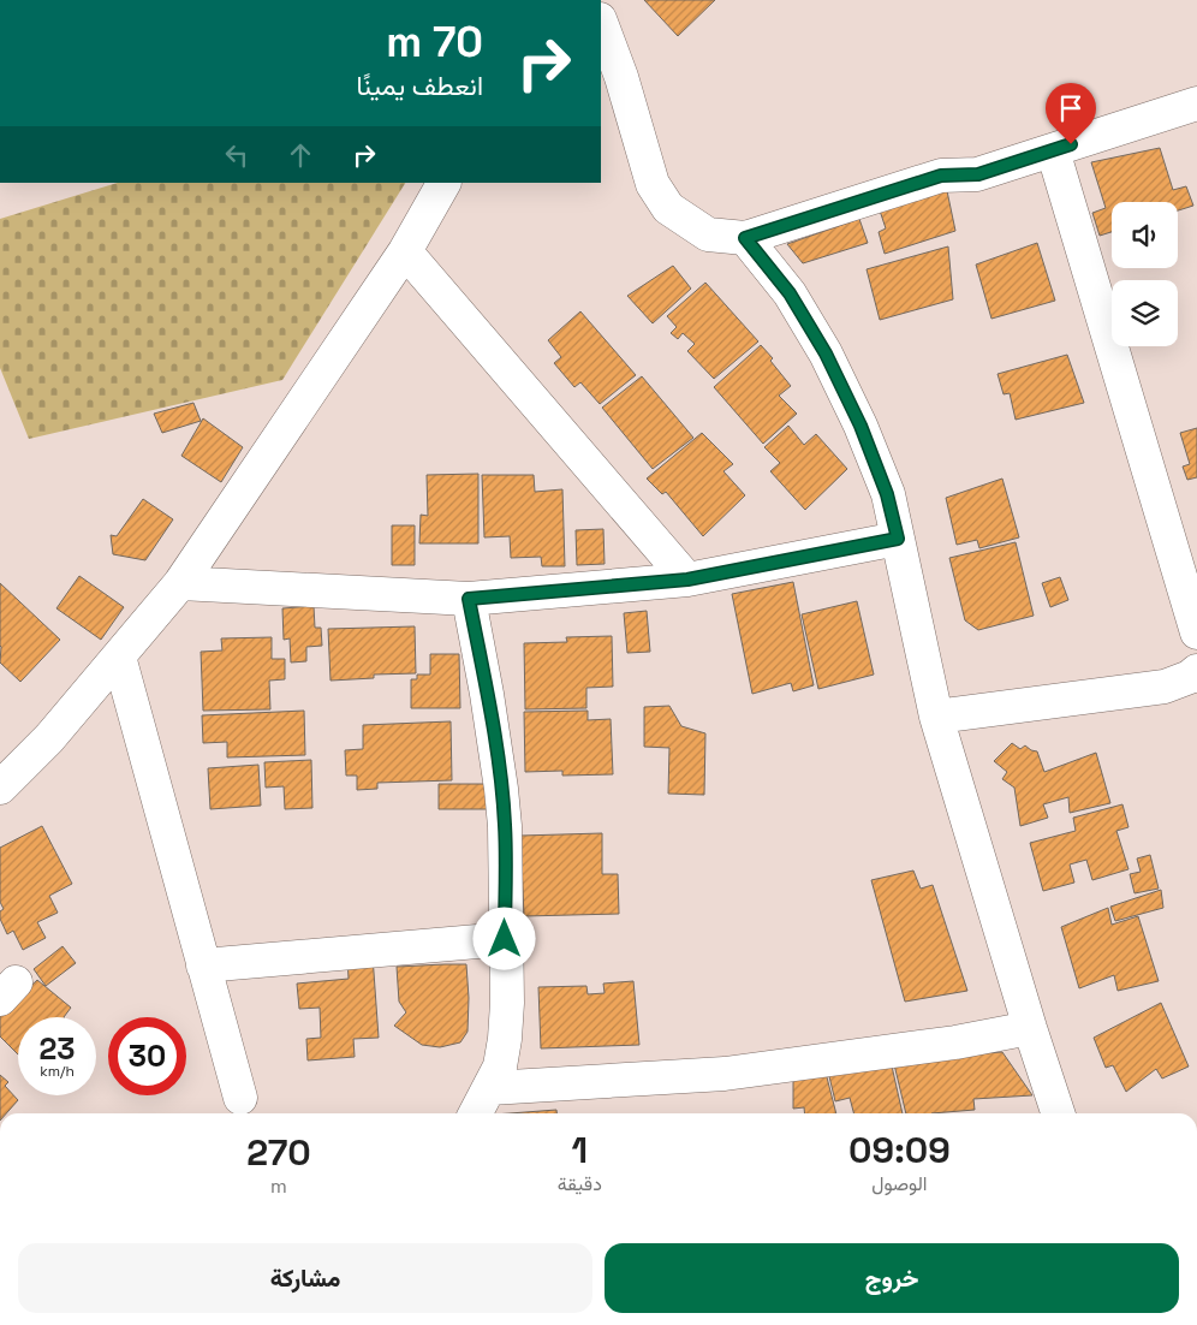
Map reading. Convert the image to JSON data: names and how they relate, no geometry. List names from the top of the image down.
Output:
{
  "page": {
    "turn": ["70 m", "انعطف يمينًا"],
    "speed": "23 km/h",
    "limit": "30",
    "eta": [
      "09:09",
      "الوصول",
      "1",
      "دقيقة",
      "270",
      "m"
    ],
    "buttons": ["خروج", "مشاركة"]
  }
}
